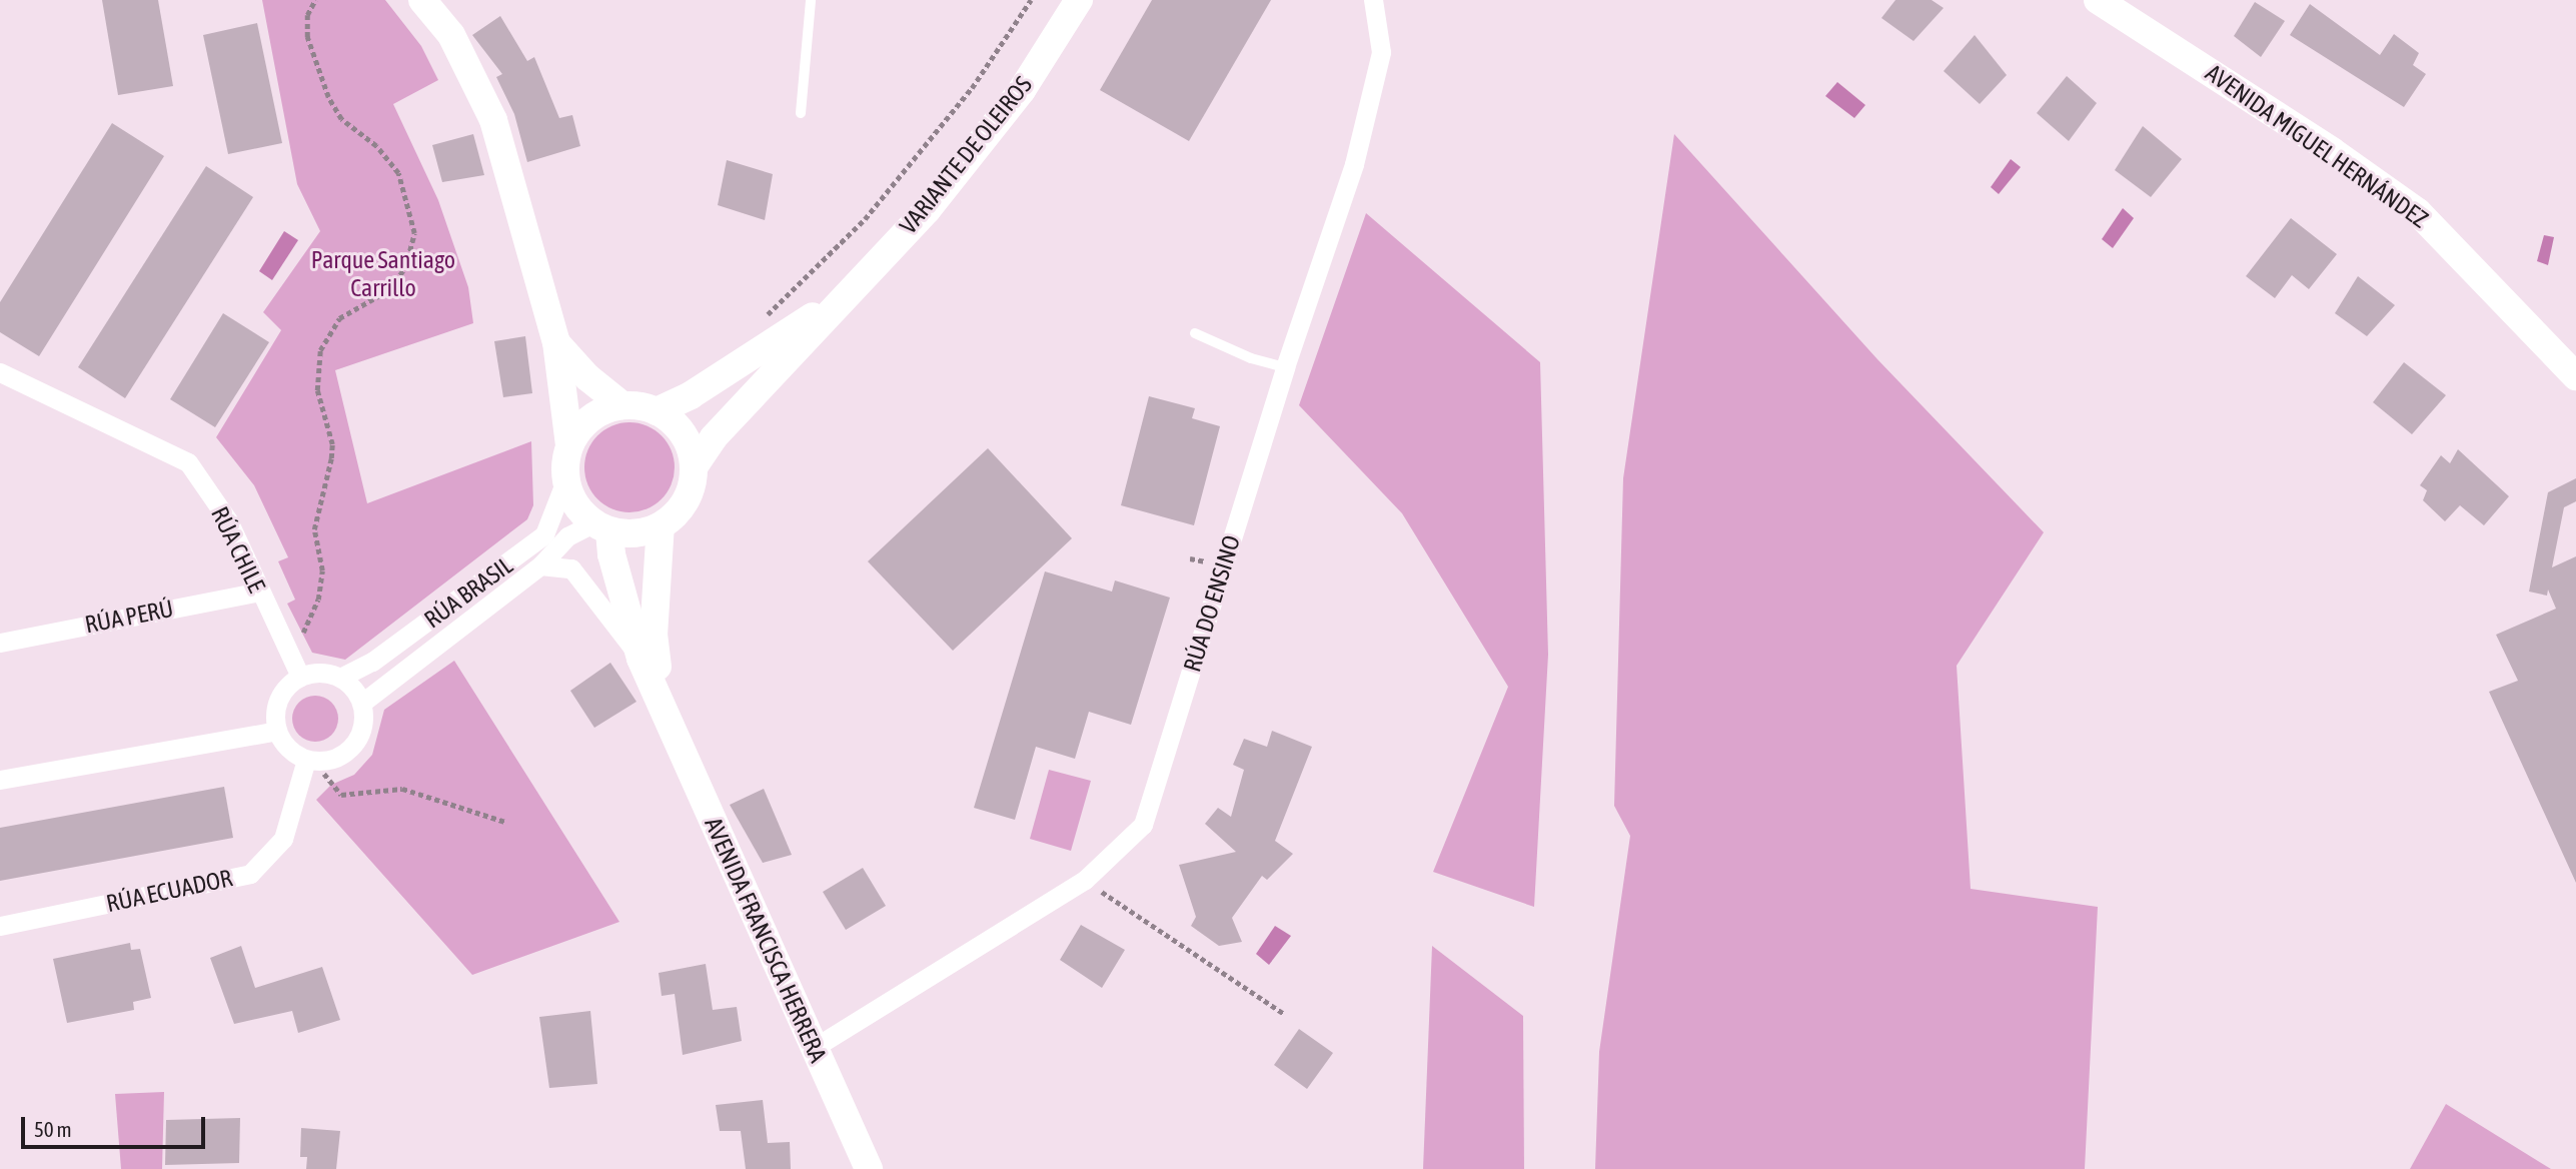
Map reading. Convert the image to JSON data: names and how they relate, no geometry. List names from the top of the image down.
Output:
{
  "streets": {
    "street": [
      "AVENIDA MIGUEL HERNÁNDEZ",
      "VARIANTE DE OLEIROS",
      "RÚA CHILE",
      "RÚA BRASIL",
      "RÚA DO ENSINO",
      "RÚA PERÚ",
      "RÚA ECUADOR",
      "AVENIDA FRANCISCA HERRERA"
    ]
  },
  "crossings": [
    ["VARIANTE DE OLEIROS", "RÚA BRASIL"],
    ["VARIANTE DE OLEIROS", "AVENIDA FRANCISCA HERRERA"],
    ["RÚA CHILE", "RÚA BRASIL"],
    ["RÚA CHILE", "RÚA PERÚ"],
    ["RÚA CHILE", "RÚA ECUADOR"],
    ["RÚA BRASIL", "RÚA ECUADOR"],
    ["RÚA BRASIL", "AVENIDA FRANCISCA HERRERA"],
    ["RÚA DO ENSINO", "AVENIDA FRANCISCA HERRERA"]
  ],
  "parks": ["Parque Santiago Carrillo"],
  "scale_bar": "50 m"
}
